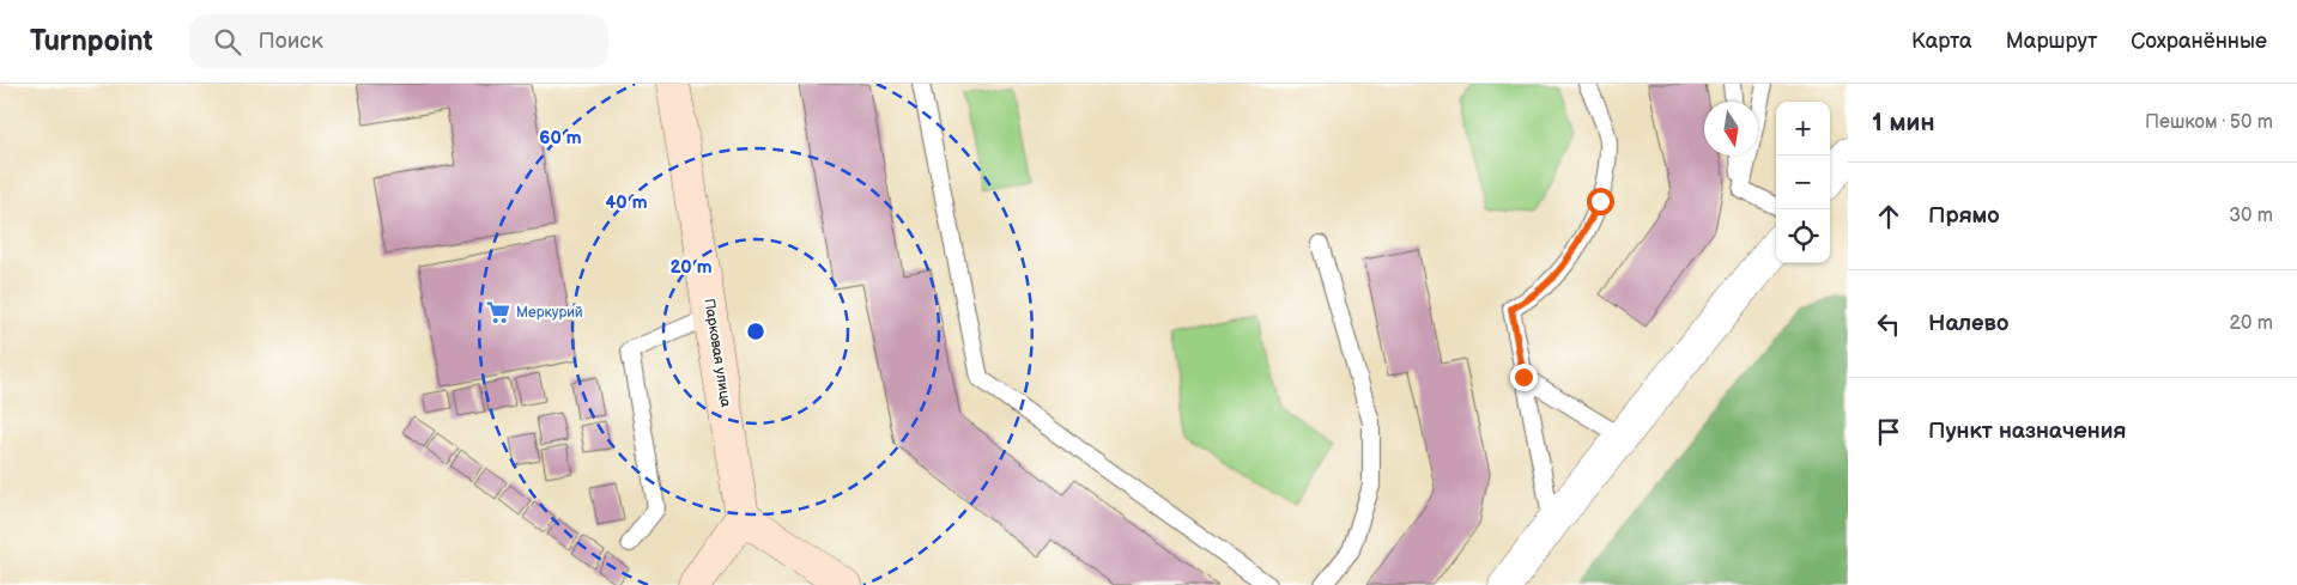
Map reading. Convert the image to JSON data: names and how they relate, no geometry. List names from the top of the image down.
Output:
{
  "streets": {
    "street": ["Парковая улица"]
  },
  "places": {
    "supermarket": ["Меркурий"]
  },
  "north": "bottom",
  "page": {
    "header": "Turnpoint",
    "search": "Поиск",
    "nav": ["Карта", "Маршрут", "Сохранённые"],
    "heading": ["1 мин", "Пешком · 50 m"],
    "map_buttons": ["+", "−"],
    "list": [
      ["Прямо", "30 m"],
      ["Налево", "20 m"],
      "Пункт назначения"
    ]
  },
  "rings": ["60 m", "40 m", "20 m"]
}
